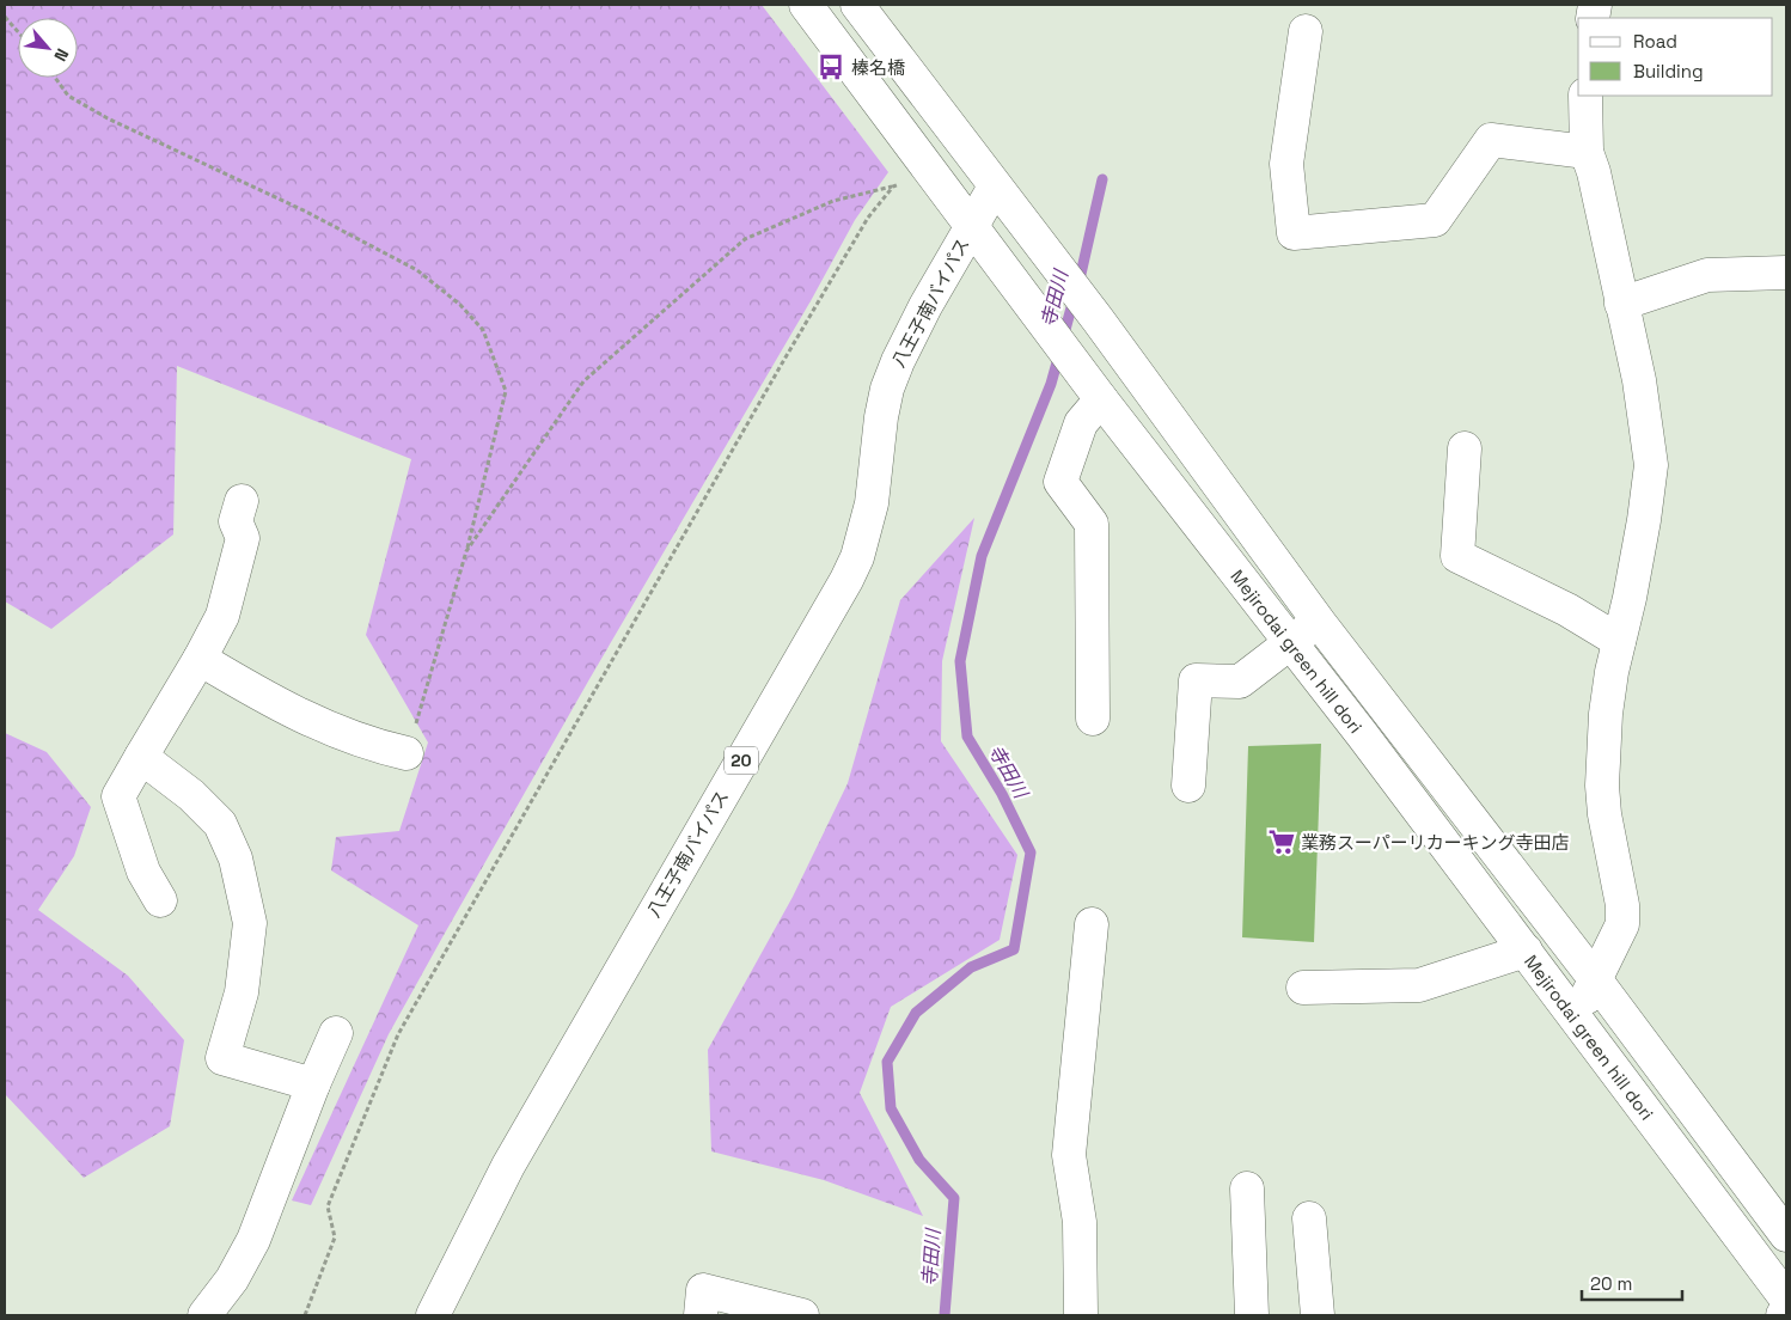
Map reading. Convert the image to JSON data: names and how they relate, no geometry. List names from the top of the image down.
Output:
{
  "streets": {
    "main road": ["八王子南バイパス", "Mejirodai green hill dori", "20"]
  },
  "crossings": [
    ["八王子南バイパス", "Mejirodai green hill dori"]
  ],
  "water": ["寺田川"],
  "places": {
    "bus stop": ["榛名橋"],
    "supermarket": ["業務スーパーリカーキング寺田店"]
  },
  "legend": ["Road", "Building"],
  "scale_bar": "20 m",
  "north": "bottom right"
}
